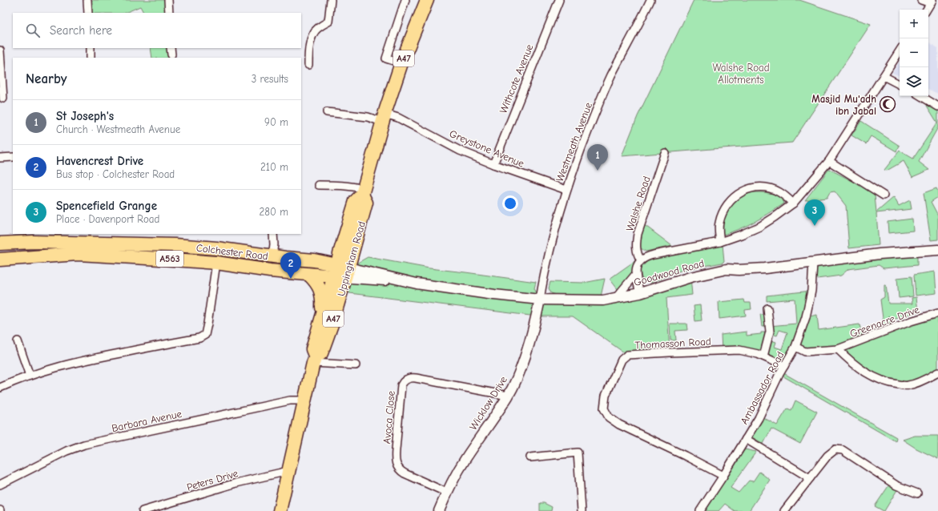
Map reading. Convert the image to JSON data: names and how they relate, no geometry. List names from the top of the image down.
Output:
{
  "streets": {
    "highway": [
      "A47",
      "Colchester Road",
      "A563",
      "Uppingham Road"
    ],
    "street": [
      "Withcote Avenue",
      "Westmeath Avenue",
      "Greystone Avenue",
      "Walshe Road",
      "Goodwood Road",
      "Greenacre Drive",
      "Thomasson Road",
      "Ambassador Road",
      "Wicklow Drive",
      "Avoca Close",
      "Barbara Avenue",
      "Peters Drive"
    ]
  },
  "crossings": [
    ["Withcote Avenue", "Greystone Avenue"],
    ["Westmeath Avenue", "Greystone Avenue"],
    ["Westmeath Avenue", "Goodwood Road"],
    ["Westmeath Avenue", "Wicklow Drive"],
    ["Greystone Avenue", "Uppingham Road"],
    ["Colchester Road", "Uppingham Road"],
    ["Colchester Road", "Goodwood Road"],
    ["Uppingham Road", "Goodwood Road"],
    ["Uppingham Road", "Barbara Avenue"],
    ["Uppingham Road", "Peters Drive"],
    ["Goodwood Road", "Ambassador Road"],
    ["Goodwood Road", "Wicklow Drive"],
    ["Greenacre Drive", "Ambassador Road"],
    ["Thomasson Road", "Ambassador Road"],
    ["Wicklow Drive", "Avoca Close"]
  ],
  "parks": ["Walshe Road Allotments"],
  "places": {
    "mosque": ["Masjid Mu'adh ibn Jabal"]
  },
  "page": {
    "map_buttons": ["+", "−"],
    "search": "Search here",
    "heading": ["Nearby", "3 results"],
    "list": [
      {
        "mark": "1",
        "name": "St Joseph's",
        "note": "Church · Westmeath Avenue",
        "value": "90 m"
      },
      {
        "mark": "2",
        "name": "Havencrest Drive",
        "note": "Bus stop · Colchester Road",
        "value": "210 m"
      },
      {
        "mark": "3",
        "name": "Spencefield Grange",
        "note": "Place · Davenport Road",
        "value": "280 m"
      }
    ],
    "pins": ["1", "3", "2"]
  }
}
